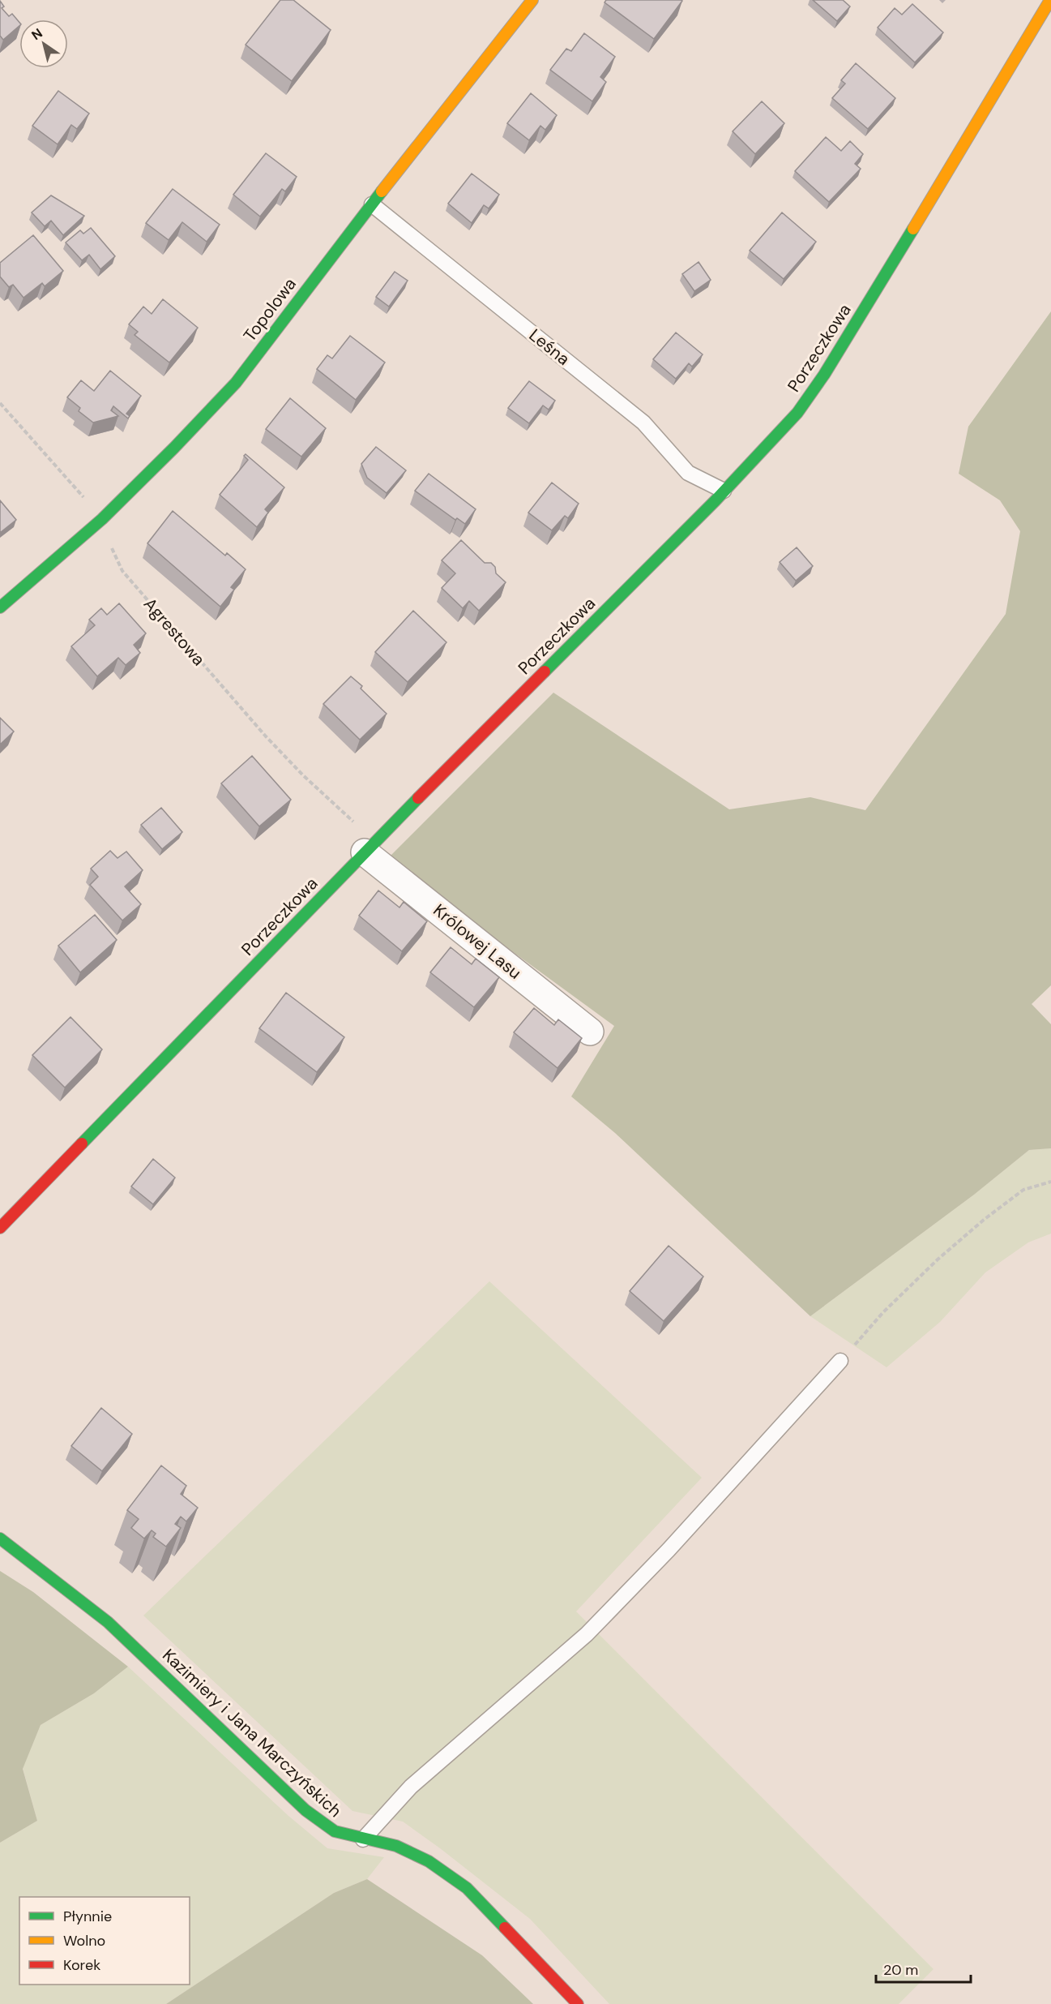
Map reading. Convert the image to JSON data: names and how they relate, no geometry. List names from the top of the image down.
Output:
{
  "streets": {
    "street": [
      "Topolowa",
      "Porzeczkowa",
      "Królowej Lasu",
      "Kazimiery i Jana Marczyńskich"
    ],
    "lane": ["Leśna"],
    "path": ["Agrestowa"]
  },
  "crossings": [
    ["Topolowa", "Leśna"],
    ["Topolowa", "Agrestowa"],
    ["Leśna", "Porzeczkowa"],
    ["Porzeczkowa", "Agrestowa"],
    ["Porzeczkowa", "Królowej Lasu"],
    ["Agrestowa", "Królowej Lasu"]
  ],
  "legend": ["Płynnie", "Wolno", "Korek"],
  "scale_bar": "20 m",
  "north": "top left"
}
